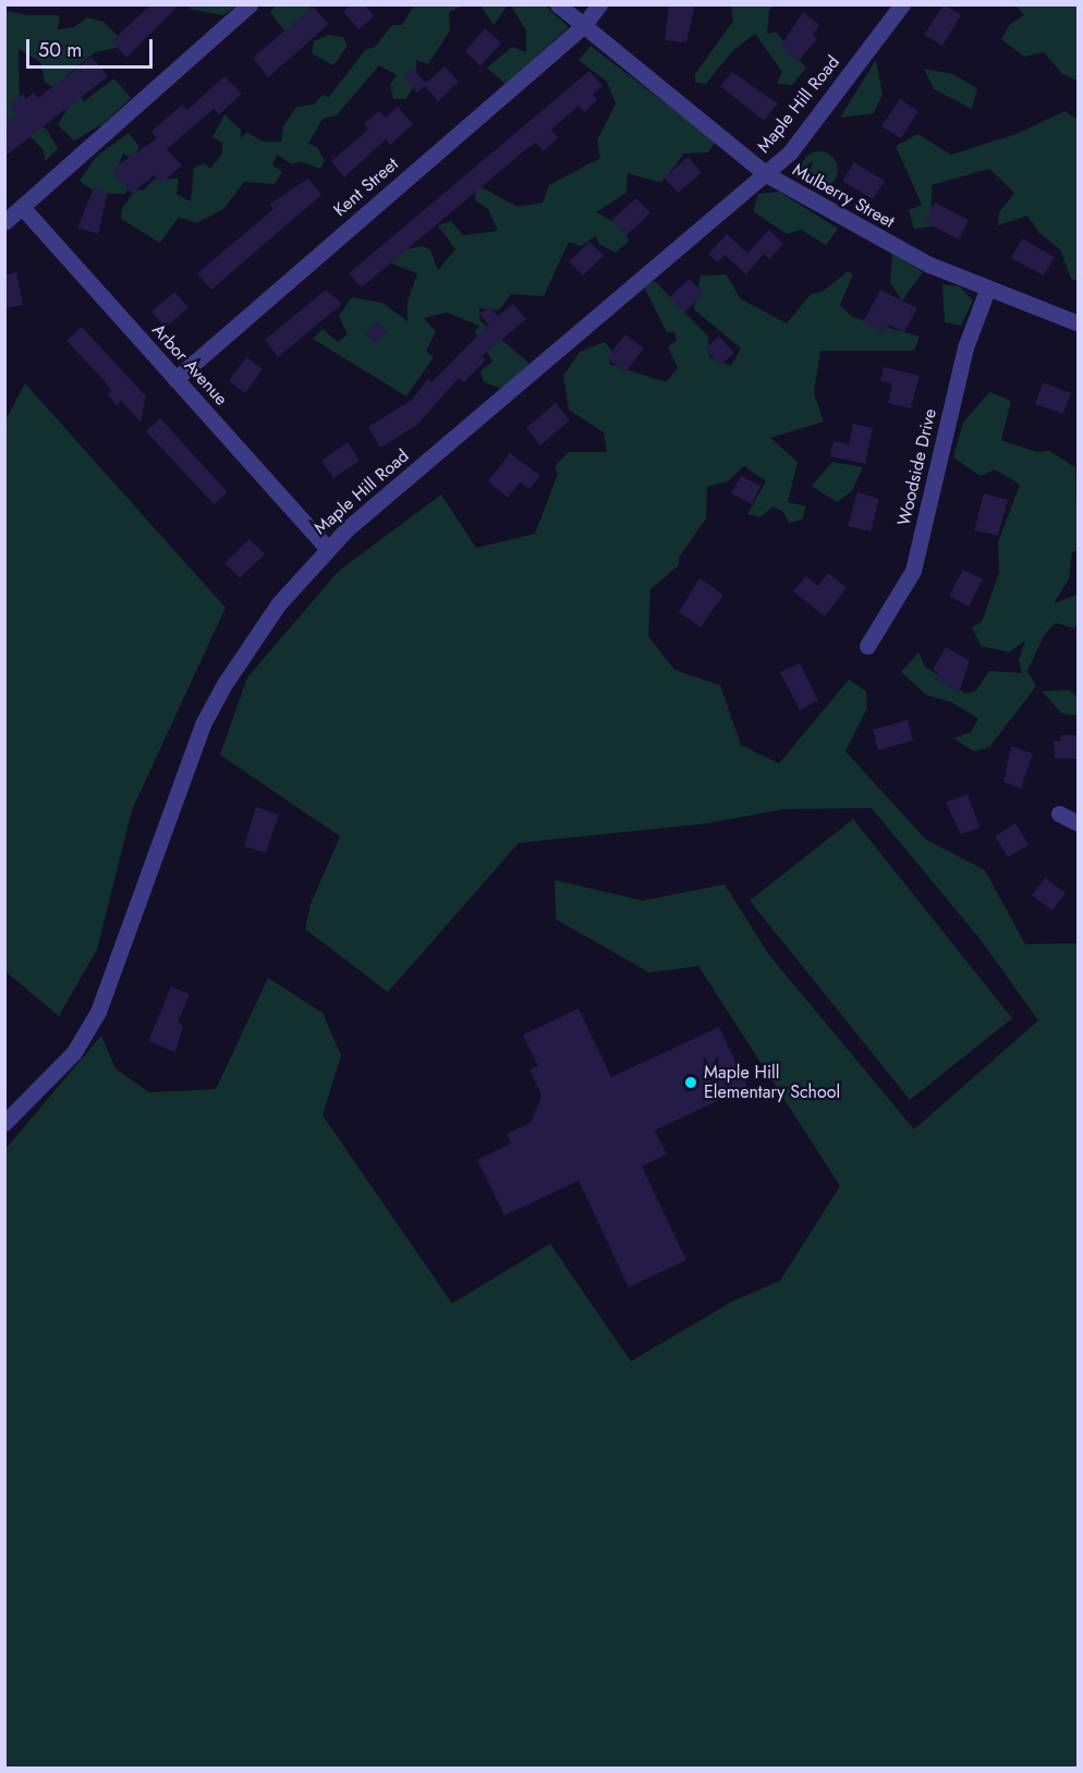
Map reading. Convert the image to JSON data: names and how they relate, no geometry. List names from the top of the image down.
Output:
{
  "streets": {
    "street": [
      "Maple Hill Road",
      "Kent Street",
      "Mulberry Street",
      "Arbor Avenue",
      "Woodside Drive"
    ]
  },
  "crossings": [
    ["Maple Hill Road", "Mulberry Street"],
    ["Maple Hill Road", "Arbor Avenue"],
    ["Kent Street", "Mulberry Street"],
    ["Kent Street", "Arbor Avenue"],
    ["Mulberry Street", "Woodside Drive"]
  ],
  "places": ["Maple Hill Elementary School"],
  "scale_bar": "50 m"
}
